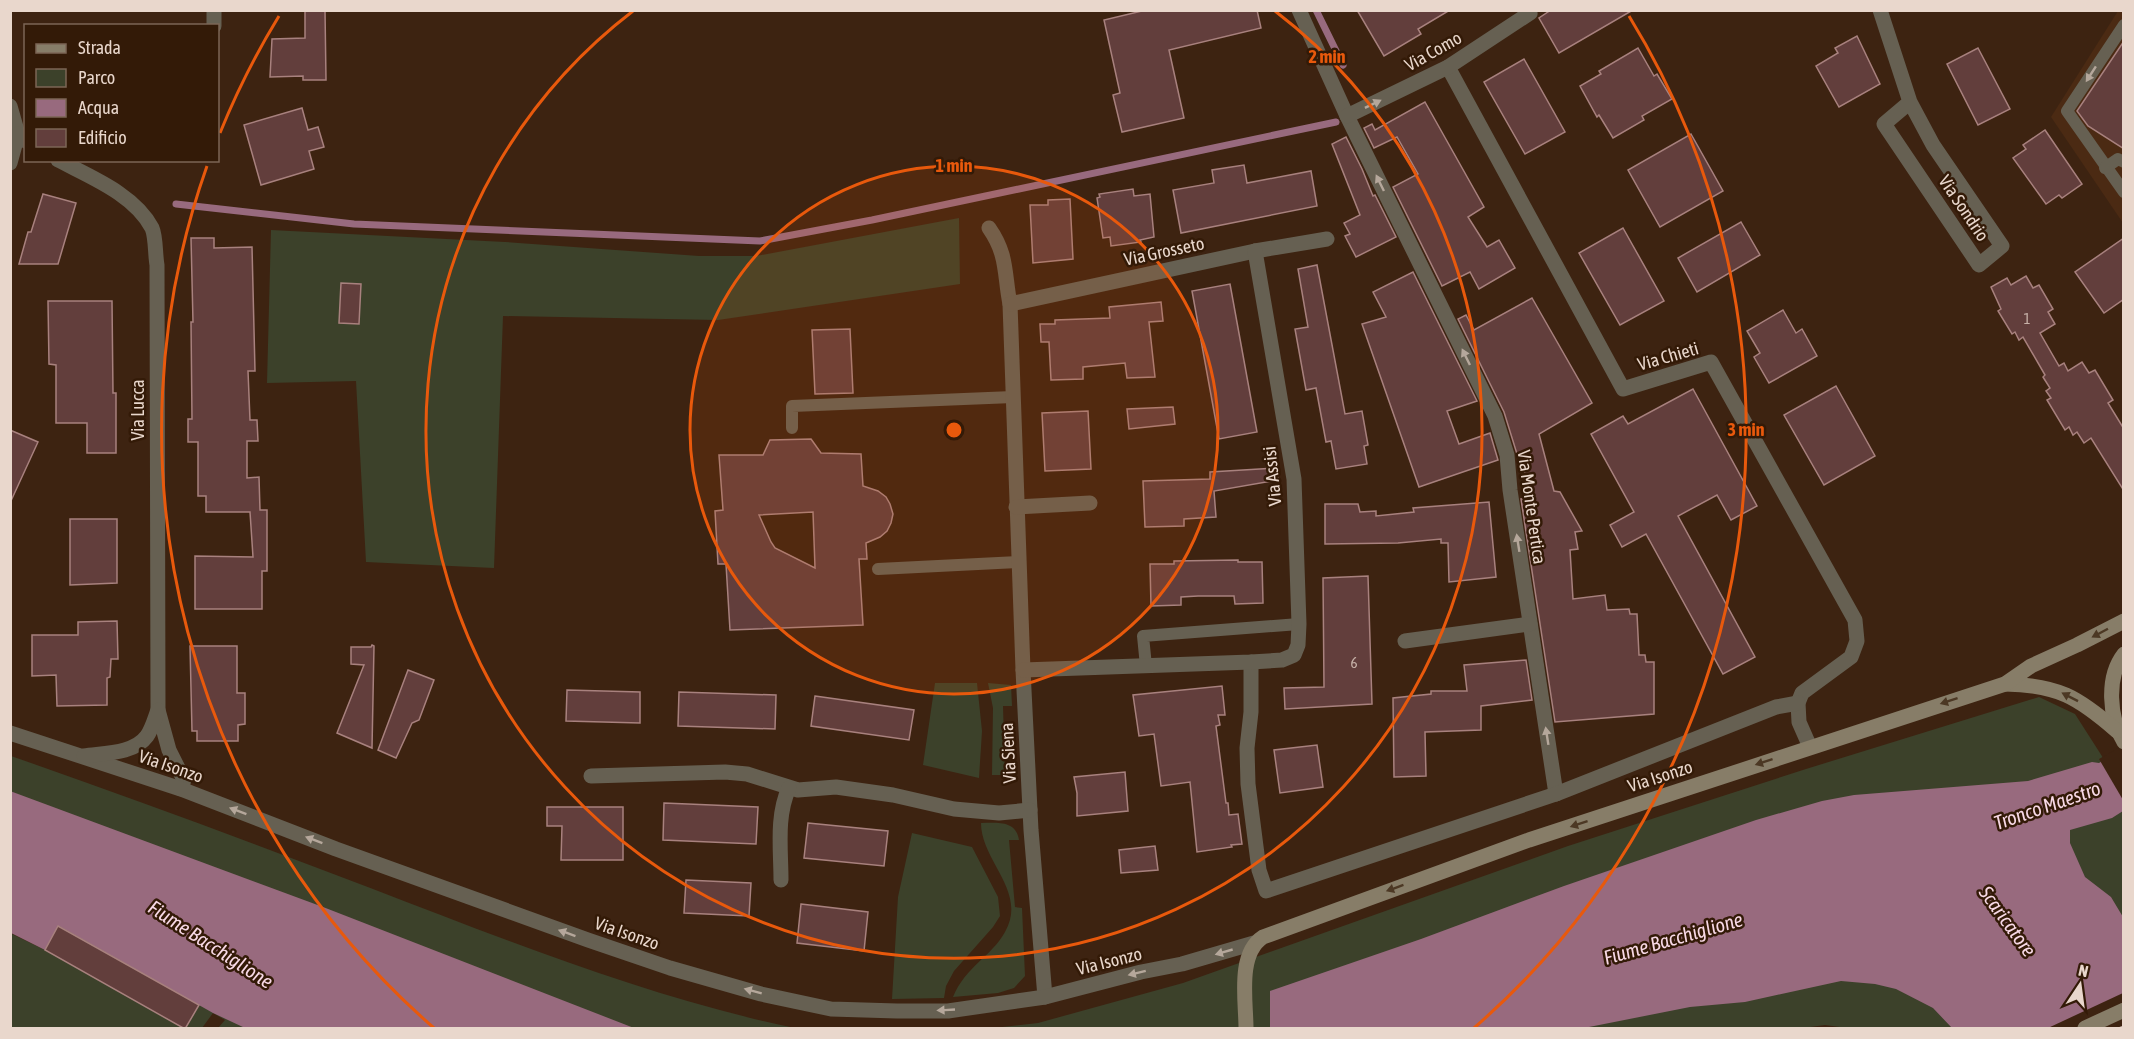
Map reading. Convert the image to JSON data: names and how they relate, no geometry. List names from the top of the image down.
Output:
{
  "streets": {
    "main road": ["Via Isonzo"],
    "street": [
      "Via Como",
      "Via Sondrio",
      "Via Grosseto",
      "Via Chieti",
      "Via Lucca",
      "Via Assisi",
      "Via Monte Pertica",
      "Via Siena"
    ]
  },
  "crossings": [
    ["Via Como", "Via Chieti"],
    ["Via Como", "Via Monte Pertica"],
    ["Via Grosseto", "Via Assisi"],
    ["Via Grosseto", "Via Siena"],
    ["Via Lucca", "Via Isonzo"],
    ["Via Assisi", "Via Siena"],
    ["Via Siena", "Via Isonzo"]
  ],
  "one_way": ["Via Como", "Via Monte Pertica", "Via Isonzo"],
  "water": ["Tronco Maestro", "Scaricatore", "Fiume Bacchiglione"],
  "house_numbers": ["1", "6"],
  "legend": [
    "Strada",
    "Parco",
    "Acqua",
    "Edificio"
  ],
  "north": "top",
  "rings": ["2 min", "1 min", "3 min"]
}
